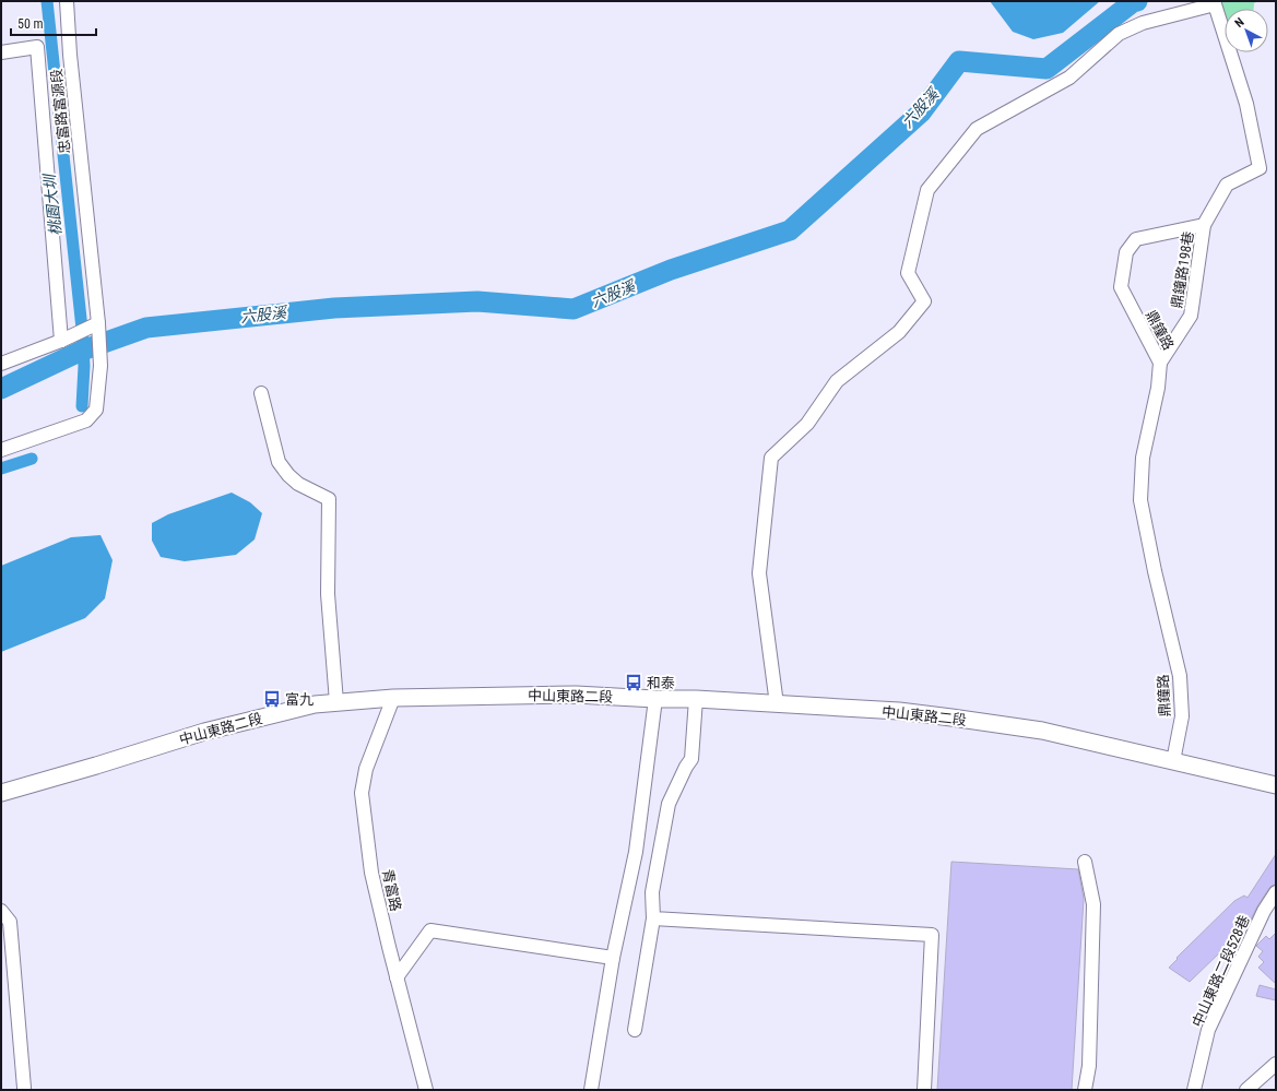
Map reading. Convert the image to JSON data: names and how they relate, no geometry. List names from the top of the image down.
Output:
{
  "streets": {
    "main road": ["中山東路二段"],
    "street": [
      "忠富路富源段",
      "鼎鐘路198巷",
      "鼎鐘路",
      "青富路",
      "中山東路二段528巷"
    ]
  },
  "crossings": [
    ["鼎鐘路198巷", "鼎鐘路"],
    ["鼎鐘路", "中山東路二段"],
    ["中山東路二段", "青富路"]
  ],
  "water": ["六股溪", "桃園大圳"],
  "places": {
    "bus stop": ["和泰", "富九"]
  },
  "scale_bar": "50 m",
  "north": "top left"
}
